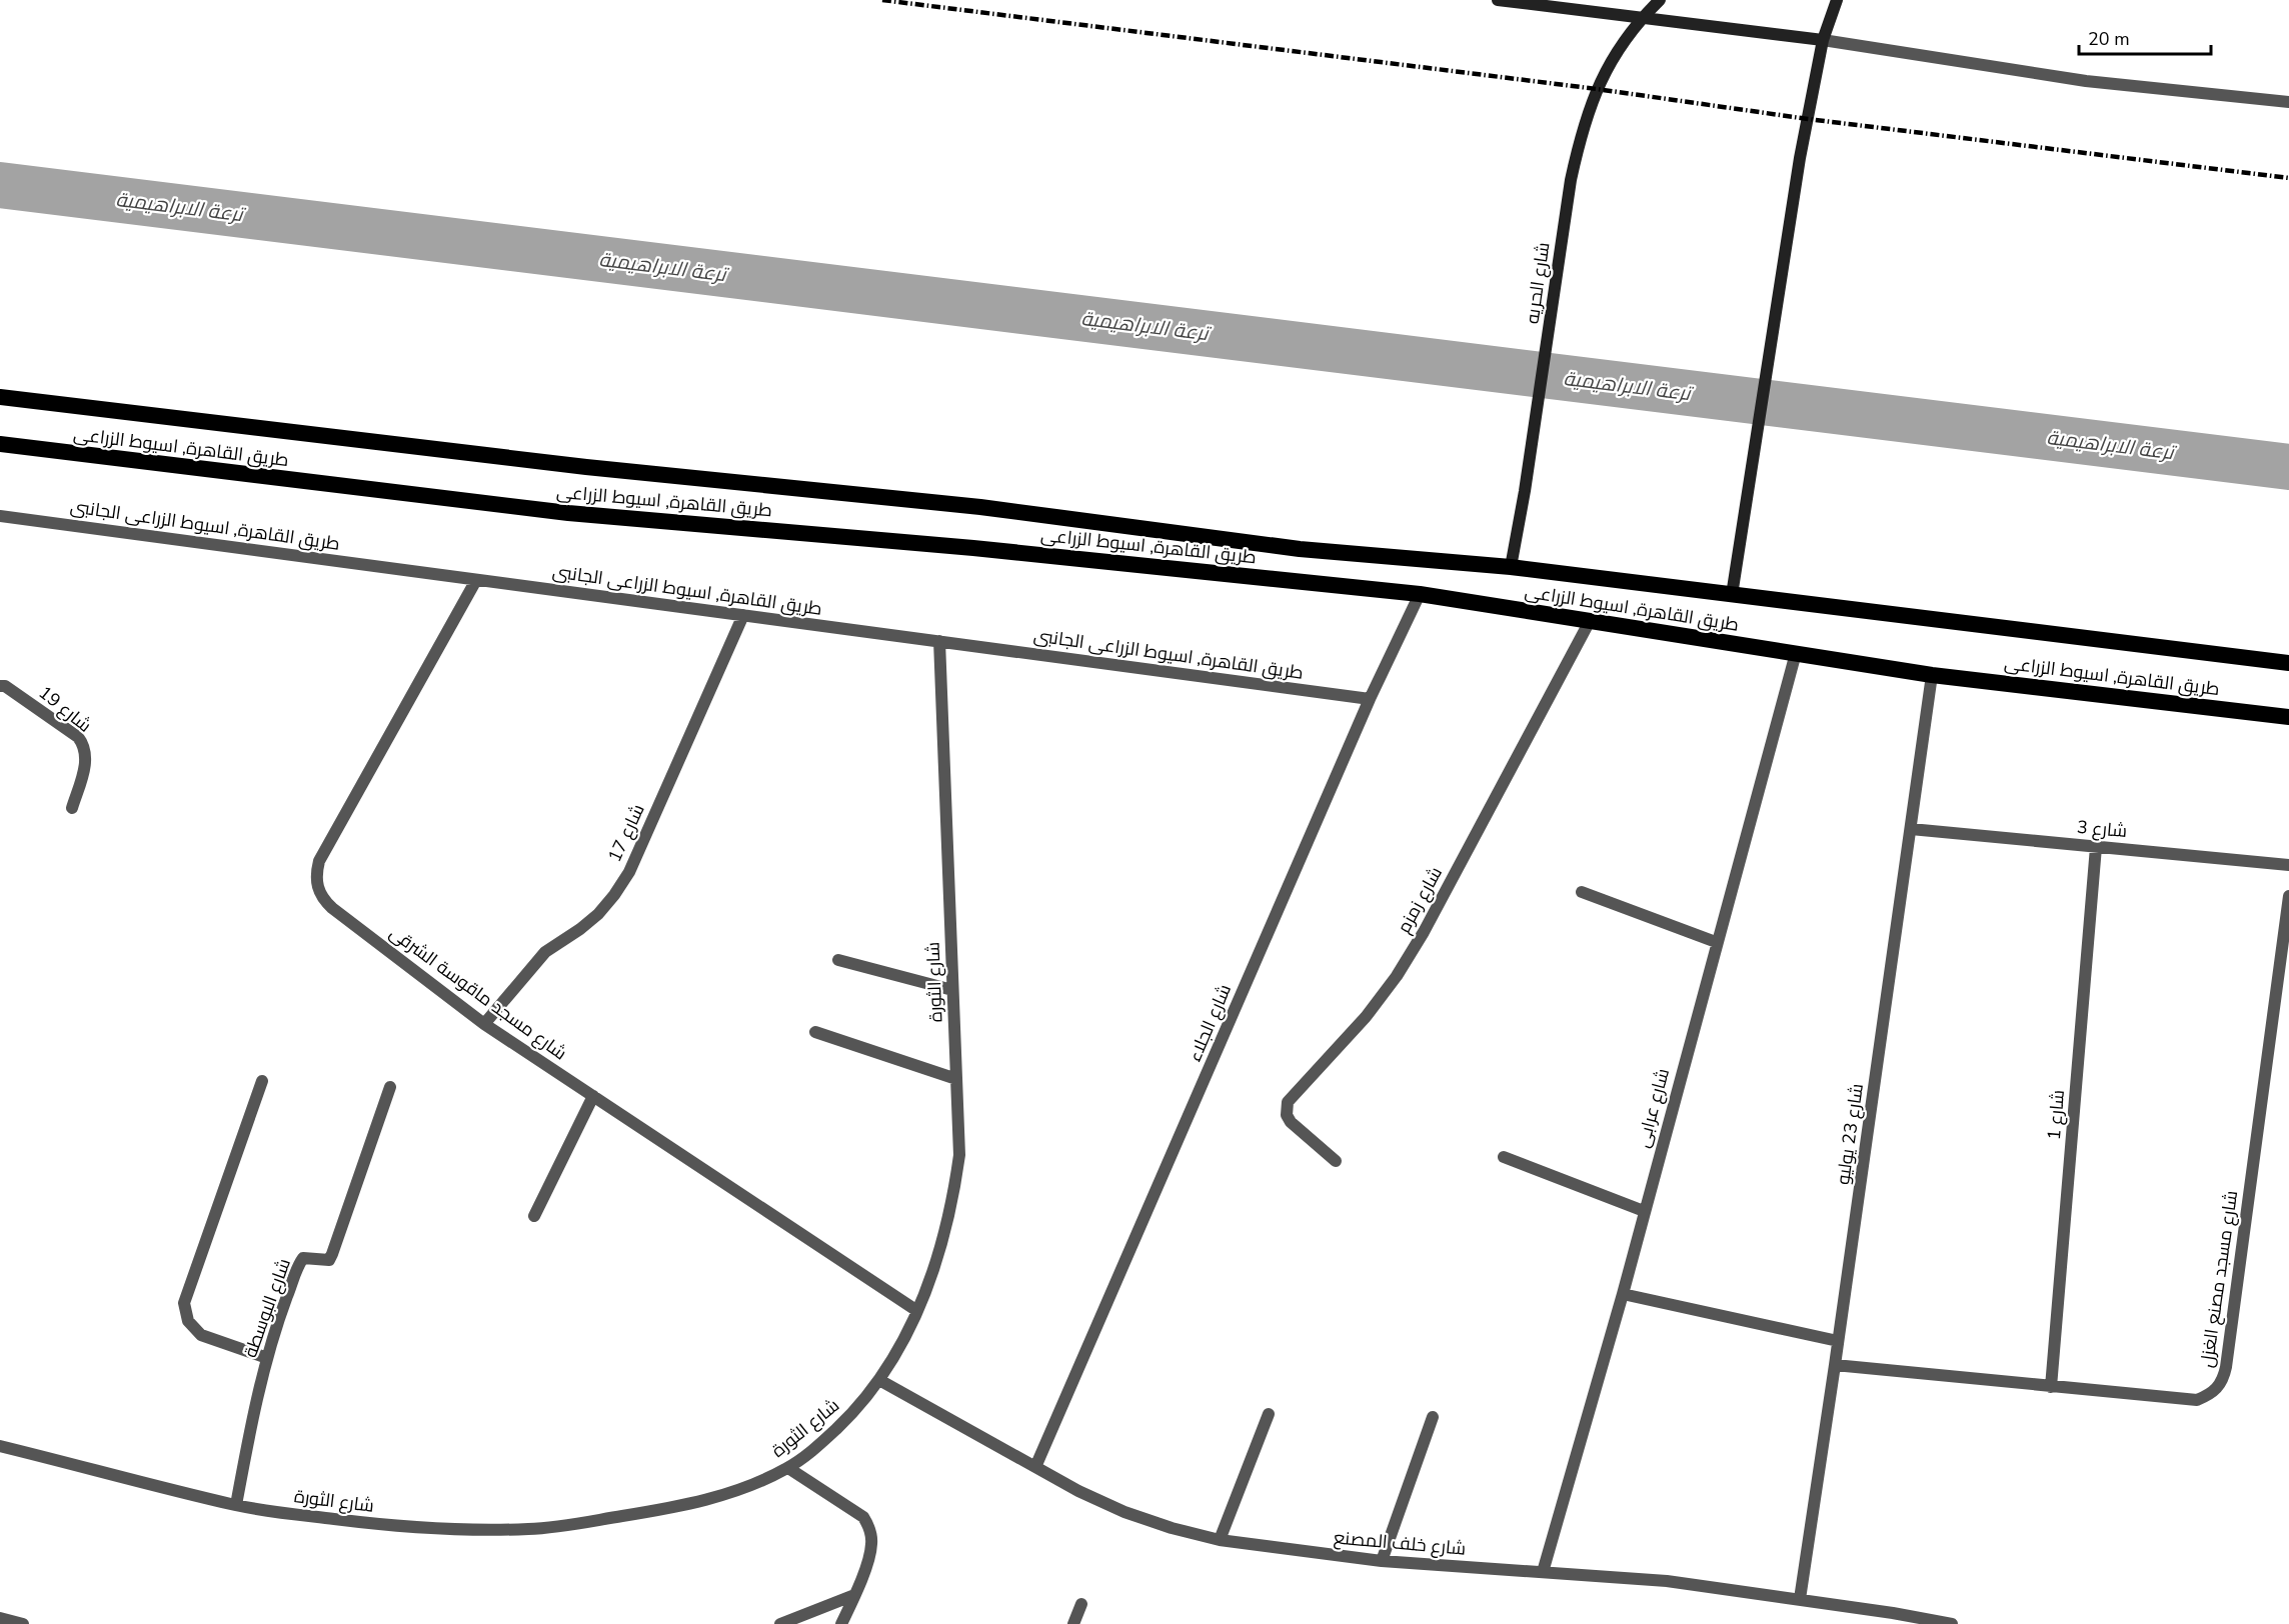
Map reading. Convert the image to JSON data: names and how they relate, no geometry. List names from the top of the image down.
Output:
{
  "streets": {
    "highway": ["طريق القاهرة, اسيوط الزراعى"],
    "main road": ["شارع الحريه"],
    "street": [
      "طريق القاهرة, اسيوط الزراعى الجانبى",
      "شارع 19",
      "شارع 3",
      "شارع 17",
      "شارع زمزم",
      "شارع الثورة",
      "شارع مسجد ماقوسة الشرقى",
      "شارع الجلاء",
      "شارع عرابى",
      "شارع 1",
      "شارع 23 يوليو",
      "شارع مسجد مصنع الغزل",
      "شارع البوسطة",
      "شارع خلف المصنع"
    ]
  },
  "crossings": [
    ["شارع الحريه", "طريق القاهرة, اسيوط الزراعى"],
    ["طريق القاهرة, اسيوط الزراعى", "شارع زمزم"],
    ["طريق القاهرة, اسيوط الزراعى", "شارع الجلاء"],
    ["طريق القاهرة, اسيوط الزراعى", "شارع عرابى"],
    ["طريق القاهرة, اسيوط الزراعى", "شارع 23 يوليو"],
    ["طريق القاهرة, اسيوط الزراعى الجانبى", "شارع 17"],
    ["طريق القاهرة, اسيوط الزراعى الجانبى", "شارع الثورة"],
    ["طريق القاهرة, اسيوط الزراعى الجانبى", "شارع مسجد ماقوسة الشرقى"],
    ["طريق القاهرة, اسيوط الزراعى الجانبى", "شارع الجلاء"],
    ["شارع 3", "شارع 1"],
    ["شارع 3", "شارع 23 يوليو"],
    ["شارع 17", "شارع مسجد ماقوسة الشرقى"],
    ["شارع الثورة", "شارع مسجد ماقوسة الشرقى"],
    ["شارع الثورة", "شارع البوسطة"],
    ["شارع الثورة", "شارع خلف المصنع"],
    ["شارع الجلاء", "شارع خلف المصنع"],
    ["شارع عرابى", "شارع خلف المصنع"],
    ["شارع 1", "شارع مسجد مصنع الغزل"],
    ["شارع 23 يوليو", "شارع مسجد مصنع الغزل"],
    ["شارع 23 يوليو", "شارع خلف المصنع"]
  ],
  "water": ["ترعة الابراهيمية"],
  "scale_bar": "20 m"
}
